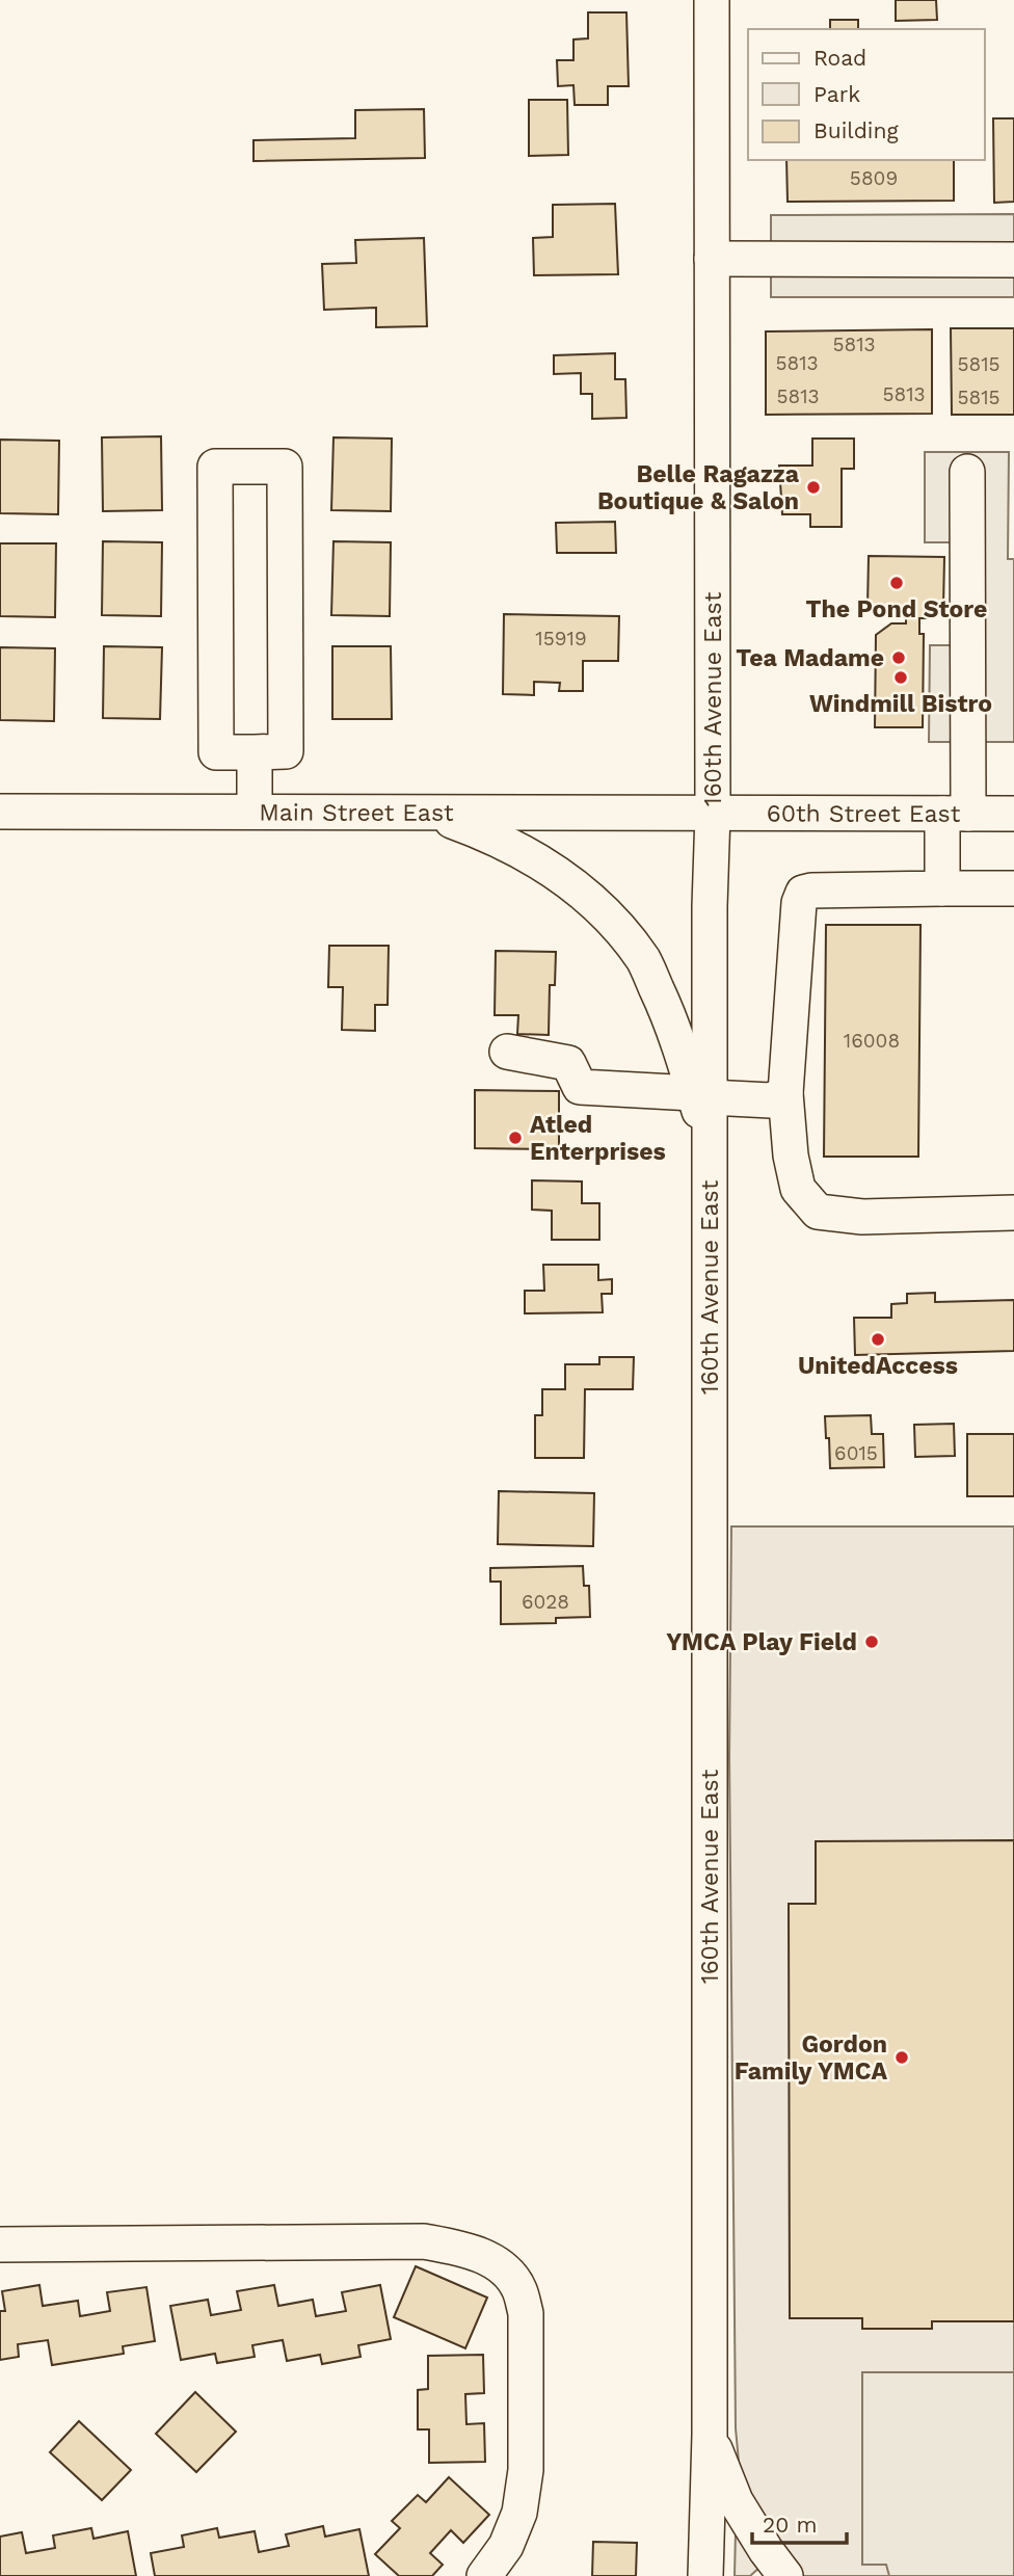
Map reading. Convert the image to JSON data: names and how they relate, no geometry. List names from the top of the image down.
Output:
{
  "streets": {
    "street": ["160th Avenue East", "Main Street East", "60th Street East"]
  },
  "crossings": [
    ["160th Avenue East", "Main Street East"],
    ["160th Avenue East", "60th Street East"],
    ["Main Street East", "60th Street East"]
  ],
  "places": [
    "Belle Ragazza Boutique & Salon",
    "The Pond Store",
    "Tea Madame",
    "Windmill Bistro",
    "Atled Enterprises",
    "UnitedAccess",
    "YMCA Play Field",
    "Gordon Family YMCA"
  ],
  "house_numbers": [
    "5809",
    "5813",
    "5813",
    "5815",
    "5813",
    "5813",
    "5815",
    "15919",
    "16008",
    "6015",
    "6028"
  ],
  "legend": ["Road", "Park", "Building"],
  "scale_bar": "20 m"
}
